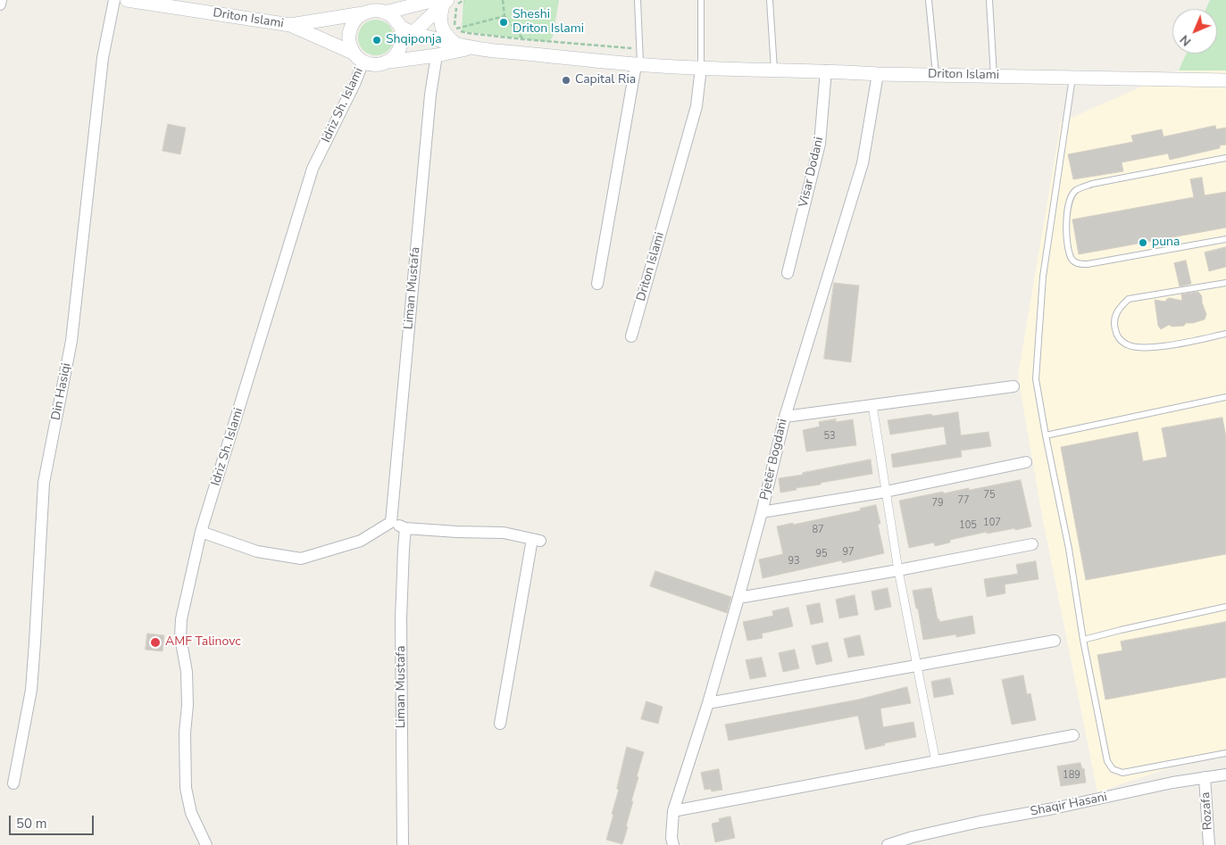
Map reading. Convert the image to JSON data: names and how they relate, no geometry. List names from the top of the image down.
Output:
{
  "streets": {
    "street": [
      "Driton Islami",
      "Idriz Sh. Islami",
      "Visar Dodani",
      "Liman Mustafa",
      "Din Hasiqi",
      "Pjetër Bogdani",
      "Shaqir Hasani",
      "Rozafa"
    ]
  },
  "crossings": [
    ["Driton Islami", "Idriz Sh. Islami"],
    ["Driton Islami", "Visar Dodani"],
    ["Driton Islami", "Liman Mustafa"],
    ["Driton Islami", "Pjetër Bogdani"],
    ["Shaqir Hasani", "Rozafa"]
  ],
  "places": [
    "Sheshi Driton Islami",
    "Shqiponja",
    "Capital Ria",
    "puna",
    "AMF Talinovc"
  ],
  "house_numbers": [
    "53",
    "75",
    "77",
    "79",
    "107",
    "105",
    "87",
    "97",
    "95",
    "93",
    "189"
  ],
  "scale_bar": "50 m",
  "north": "bottom left"
}
